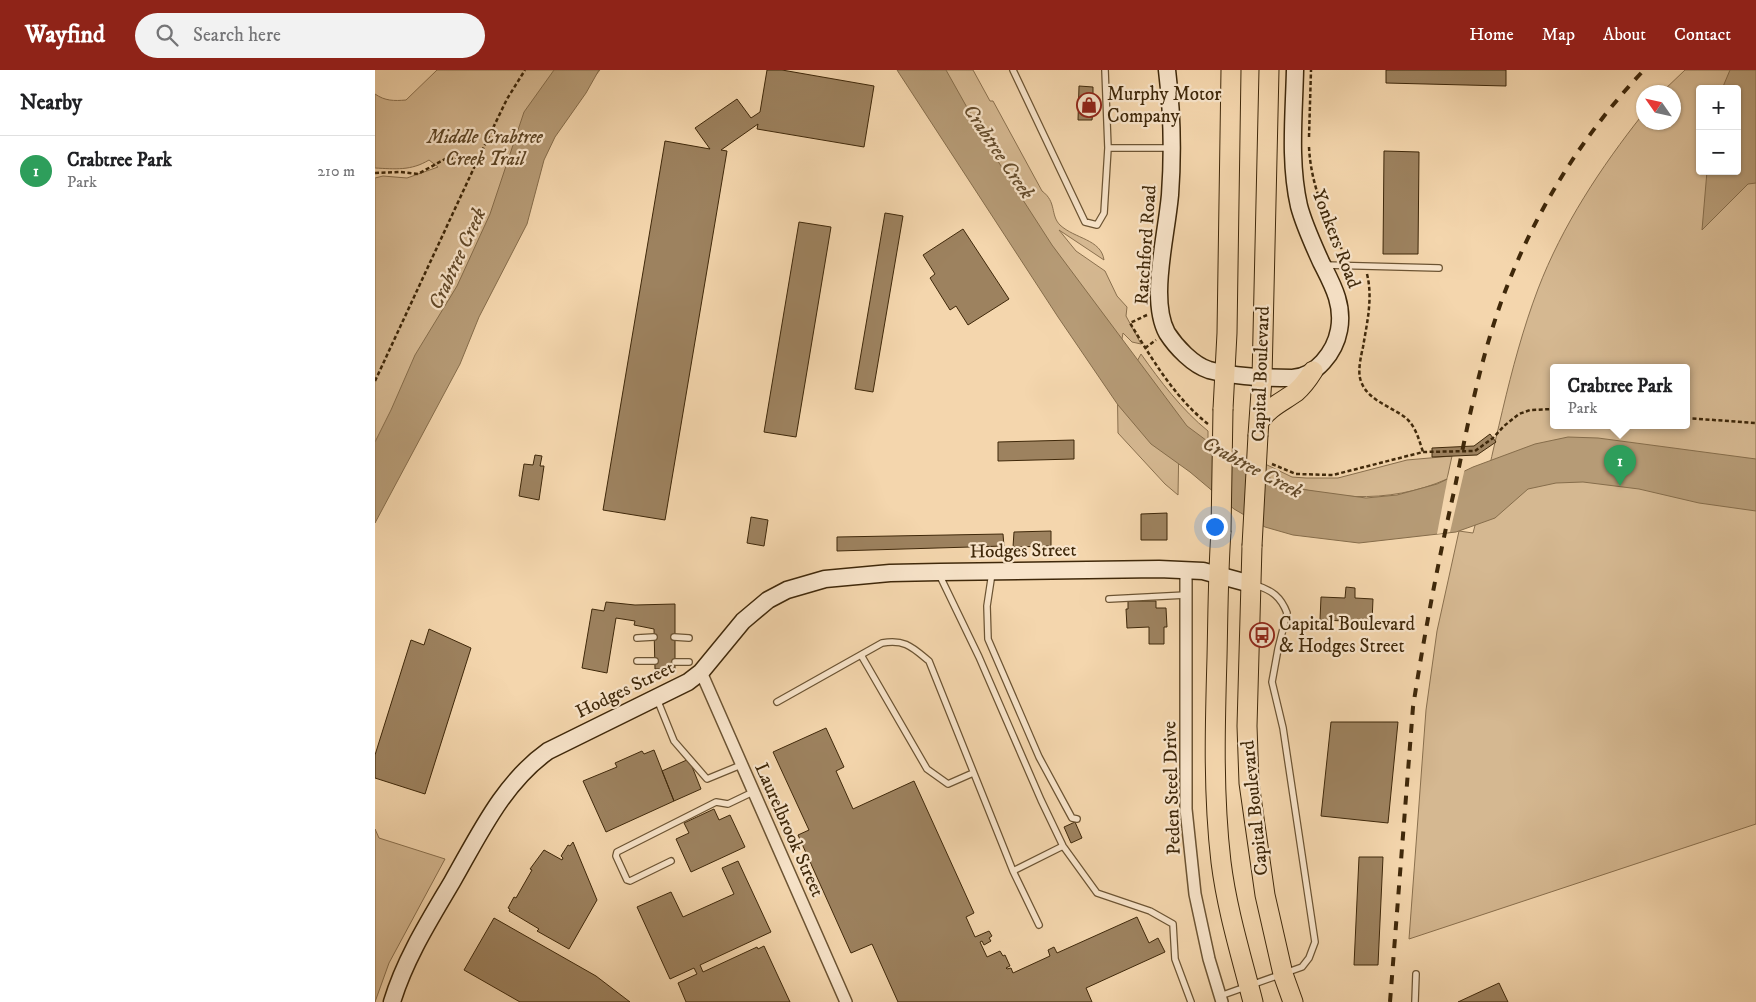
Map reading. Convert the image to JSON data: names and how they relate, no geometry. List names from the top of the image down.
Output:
{
  "streets": {
    "main road": ["Capital Boulevard"],
    "street": [
      "Yonkers Road",
      "Ratchford Road",
      "Hodges Street",
      "Peden Steel Drive",
      "Laurelbrook Street"
    ]
  },
  "crossings": [
    ["Ratchford Road", "Capital Boulevard"],
    ["Capital Boulevard", "Hodges Street"],
    ["Hodges Street", "Peden Steel Drive"],
    ["Hodges Street", "Laurelbrook Street"]
  ],
  "water": ["Crabtree Creek"],
  "parks": ["Middle Crabtree Creek Trail"],
  "places": {
    "shop": ["Murphy Motor Company"],
    "bus stop": ["Capital Boulevard & Hodges Street"]
  },
  "north": "top left",
  "page": {
    "header": "Wayfind",
    "search": "Search here",
    "nav": [
      "Home",
      "Map",
      "About",
      "Contact"
    ],
    "heading": "Nearby",
    "map_buttons": ["+", "−"],
    "list": [
      {
        "mark": "1",
        "name": "Crabtree Park",
        "note": "Park",
        "value": "210 m"
      }
    ],
    "popup": ["Crabtree Park", "Park"],
    "pins": "1"
  }
}
